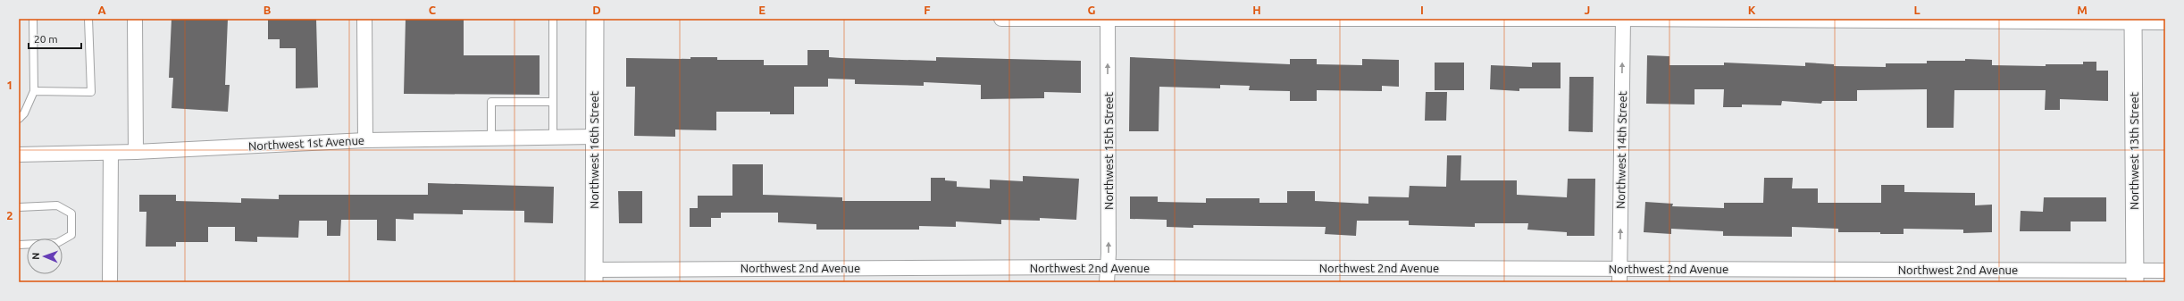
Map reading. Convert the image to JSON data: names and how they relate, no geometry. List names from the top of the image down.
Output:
{
  "streets": {
    "street": [
      "Northwest 1st Avenue",
      "Northwest 16th Street",
      "Northwest 14th Street",
      "Northwest 15th Street",
      "Northwest 13th Street",
      "Northwest 2nd Avenue"
    ]
  },
  "crossings": [
    ["Northwest 1st Avenue", "Northwest 16th Street"],
    ["Northwest 16th Street", "Northwest 2nd Avenue"],
    ["Northwest 14th Street", "Northwest 2nd Avenue"],
    ["Northwest 15th Street", "Northwest 2nd Avenue"],
    ["Northwest 13th Street", "Northwest 2nd Avenue"]
  ],
  "one_way": ["Northwest 14th Street", "Northwest 15th Street"],
  "scale_bar": "20 m",
  "north": "left",
  "grid": {
    "columns": [
      "A",
      "B",
      "C",
      "D",
      "E",
      "F",
      "G",
      "H",
      "I",
      "J",
      "K",
      "L",
      "M"
    ],
    "rows": ["1", "2"]
  }
}
